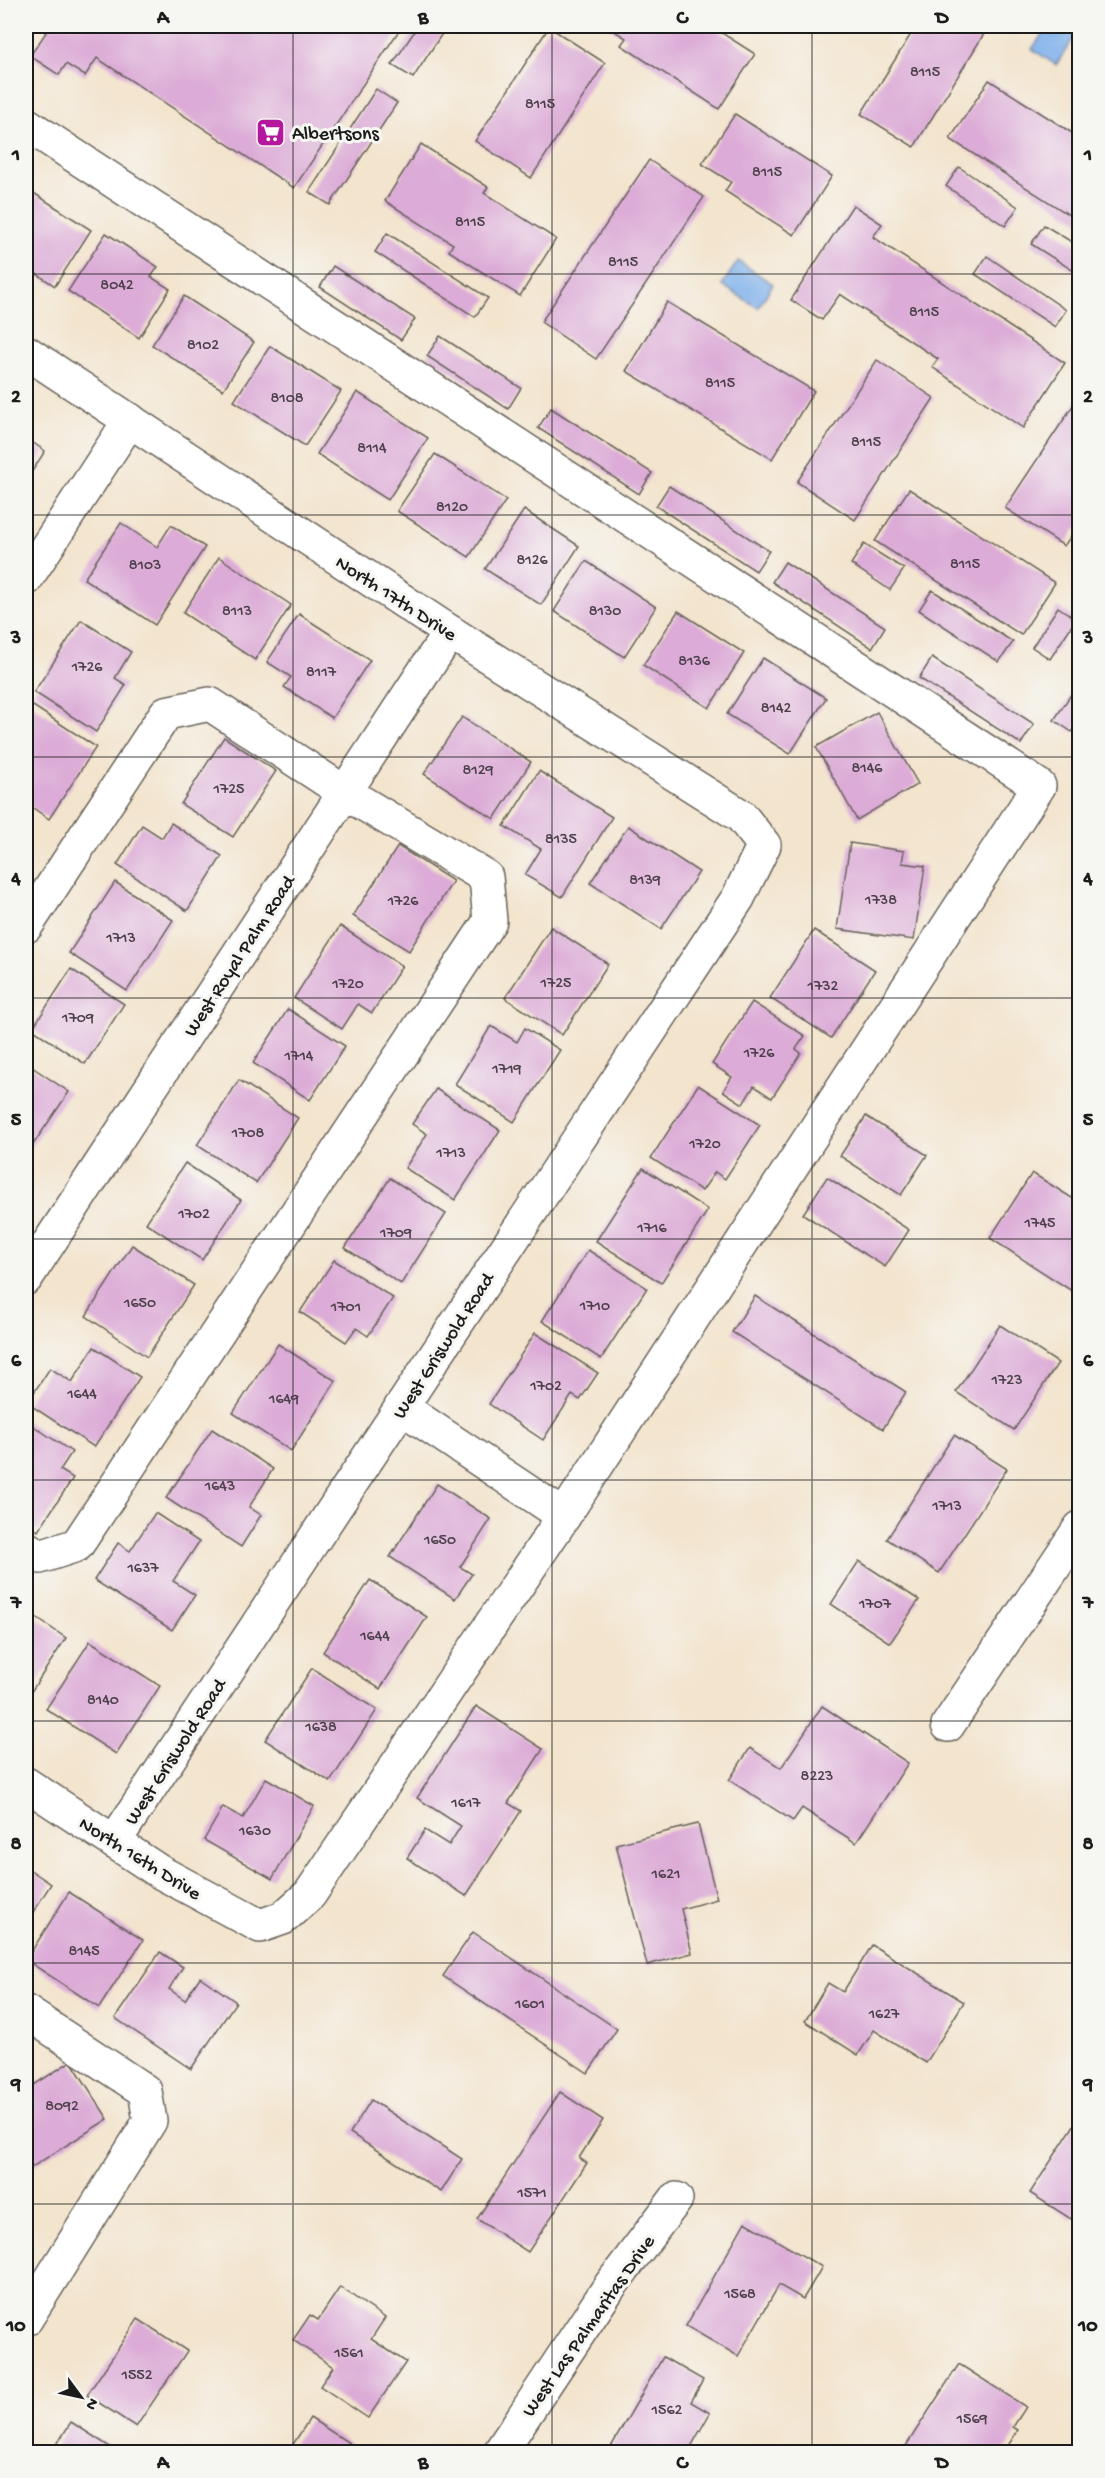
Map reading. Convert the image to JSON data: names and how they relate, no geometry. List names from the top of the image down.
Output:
{
  "streets": {
    "street": [
      "North 17th Drive",
      "West Royal Palm Road",
      "West Griswold Road",
      "North 16th Drive",
      "West Las Palmaritas Drive"
    ]
  },
  "crossings": [
    ["North 17th Drive", "West Royal Palm Road"],
    ["North 17th Drive", "West Griswold Road"],
    ["West Griswold Road", "North 16th Drive"]
  ],
  "places": {
    "supermarket": ["Albertsons"]
  },
  "house_numbers": [
    "8115",
    "8115",
    "8115",
    "8115",
    "8115",
    "8042",
    "8115",
    "8102",
    "8115",
    "8108",
    "8115",
    "8114",
    "8120",
    "8126",
    "8115",
    "8103",
    "8113",
    "8130",
    "8136",
    "1726",
    "8117",
    "8142",
    "8146",
    "8129",
    "1725",
    "8135",
    "8139",
    "1738",
    "1726",
    "1713",
    "1725",
    "1720",
    "1732",
    "1709",
    "1726",
    "1714",
    "1719",
    "1708",
    "1720",
    "1713",
    "1702",
    "1745",
    "1716",
    "1709",
    "1650",
    "1710",
    "1701",
    "1723",
    "1702",
    "1644",
    "1649",
    "1643",
    "1713",
    "1650",
    "1637",
    "1707",
    "1644",
    "8140",
    "1638",
    "8223",
    "1617",
    "1630",
    "1621",
    "8145",
    "1601",
    "1627",
    "8092",
    "1571",
    "1568",
    "1561",
    "1552",
    "1562",
    "1569"
  ],
  "north": "bottom right",
  "grid": {
    "columns": [
      "A",
      "B",
      "C",
      "D"
    ],
    "rows": [
      "1",
      "2",
      "3",
      "4",
      "5",
      "6",
      "7",
      "8",
      "9",
      "10"
    ]
  }
}
